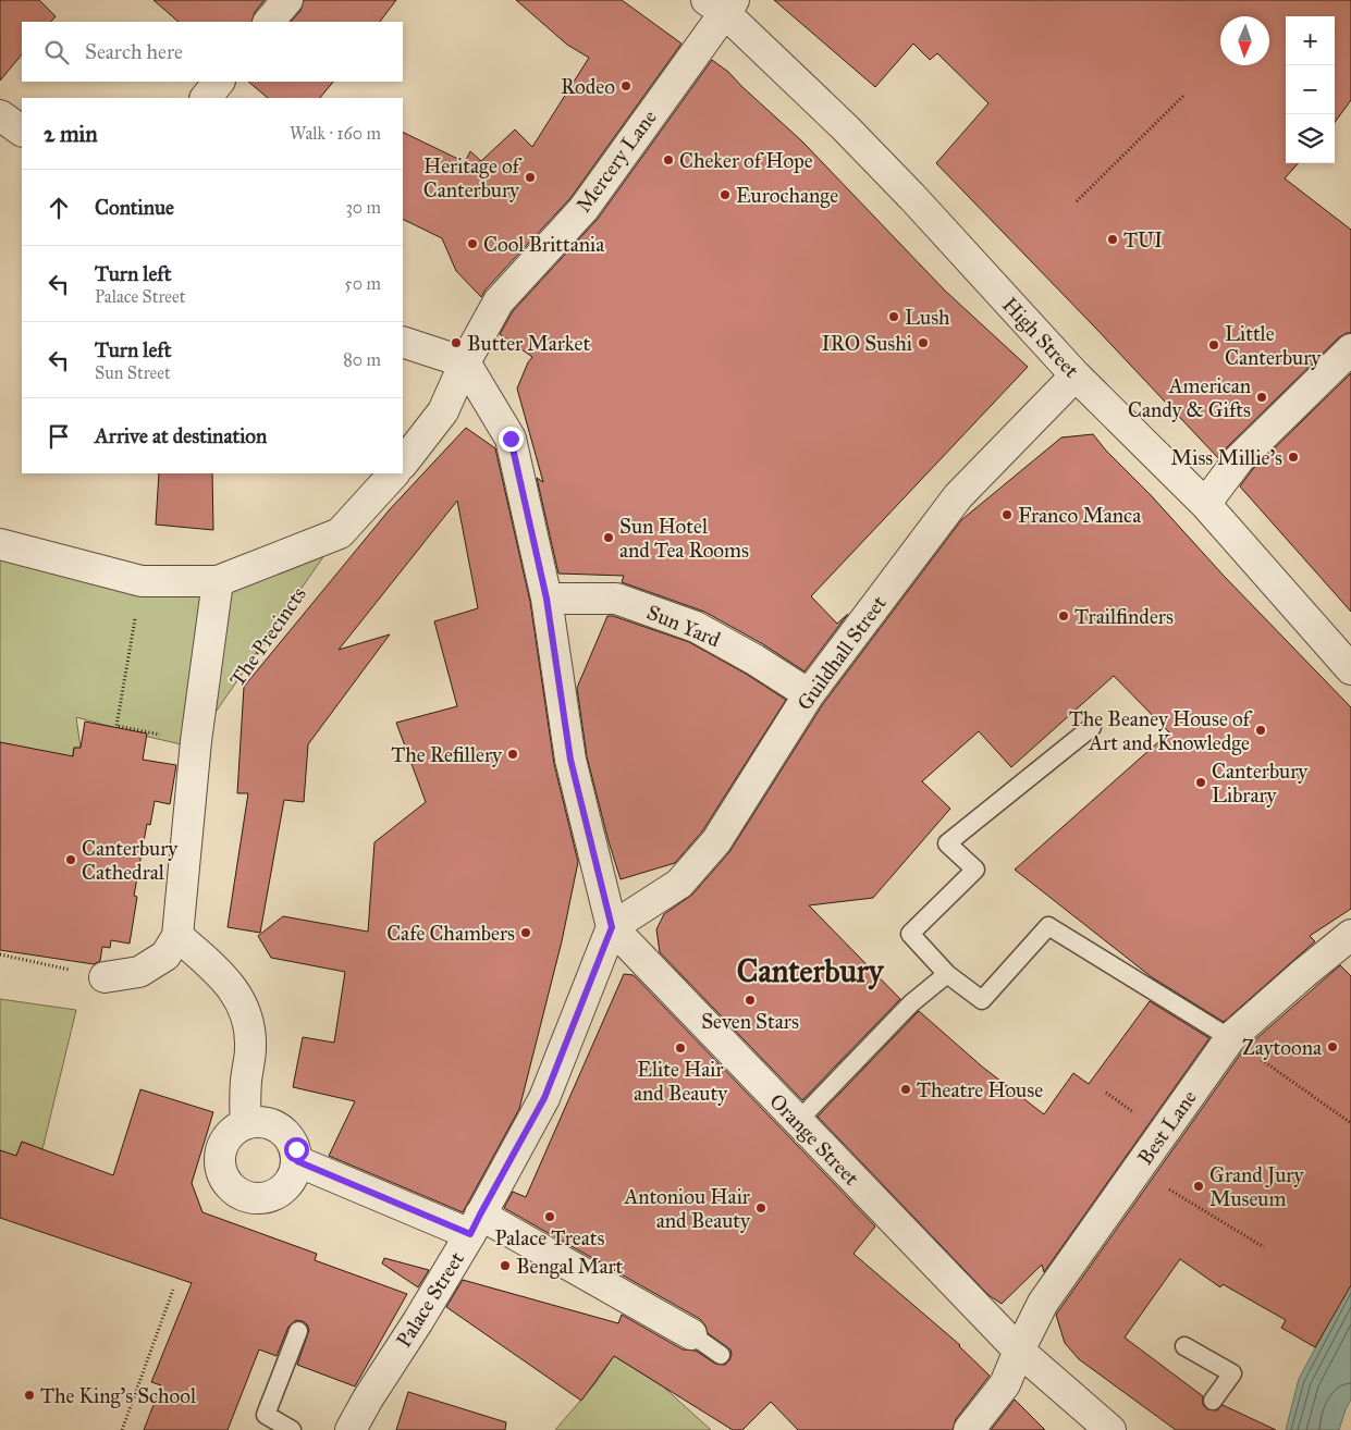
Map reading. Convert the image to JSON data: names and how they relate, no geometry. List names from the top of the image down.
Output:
{
  "streets": {
    "street": [
      "Mercery Lane",
      "High Street",
      "Sun Yard",
      "The Precincts",
      "Guildhall Street",
      "Best Lane",
      "Orange Street",
      "Palace Street"
    ]
  },
  "crossings": [
    ["Mercery Lane", "High Street"],
    ["High Street", "Guildhall Street"],
    ["Sun Yard", "Guildhall Street"],
    ["Guildhall Street", "Orange Street"],
    ["Guildhall Street", "Palace Street"],
    ["Best Lane", "Orange Street"],
    ["Orange Street", "Palace Street"]
  ],
  "districts": ["Canterbury"],
  "places": [
    "Rodeo",
    "Cheker of Hope",
    "Heritage of Canterbury",
    "Eurochange",
    "TUI",
    "Cool Brittania",
    "Lush",
    "Butter Market",
    "IRO Sushi",
    "Little Canterbury",
    "American Candy & Gifts",
    "Miss Millie's",
    "Franco Manca",
    "Sun Hotel and Tea Rooms",
    "Trailfinders",
    "The Beaney House of Art and Knowledge",
    "The Refillery",
    "Canterbury Library",
    "Canterbury Cathedral",
    "Cafe Chambers",
    "Seven Stars",
    "Zaytoona",
    "Elite Hair and Beauty",
    "Theatre House",
    "Grand Jury Museum",
    "Antoniou Hair and Beauty",
    "Palace Treats",
    "Bengal Mart",
    "The King's School"
  ],
  "north": "bottom",
  "page": {
    "map_buttons": ["+", "−"],
    "search": "Search here",
    "heading": ["2 min", "Walk · 160 m"],
    "list": [
      ["Continue", "30 m"],
      ["Turn left", "Palace Street", "50 m"],
      ["Turn left", "Sun Street", "80 m"],
      "Arrive at destination"
    ]
  }
}
